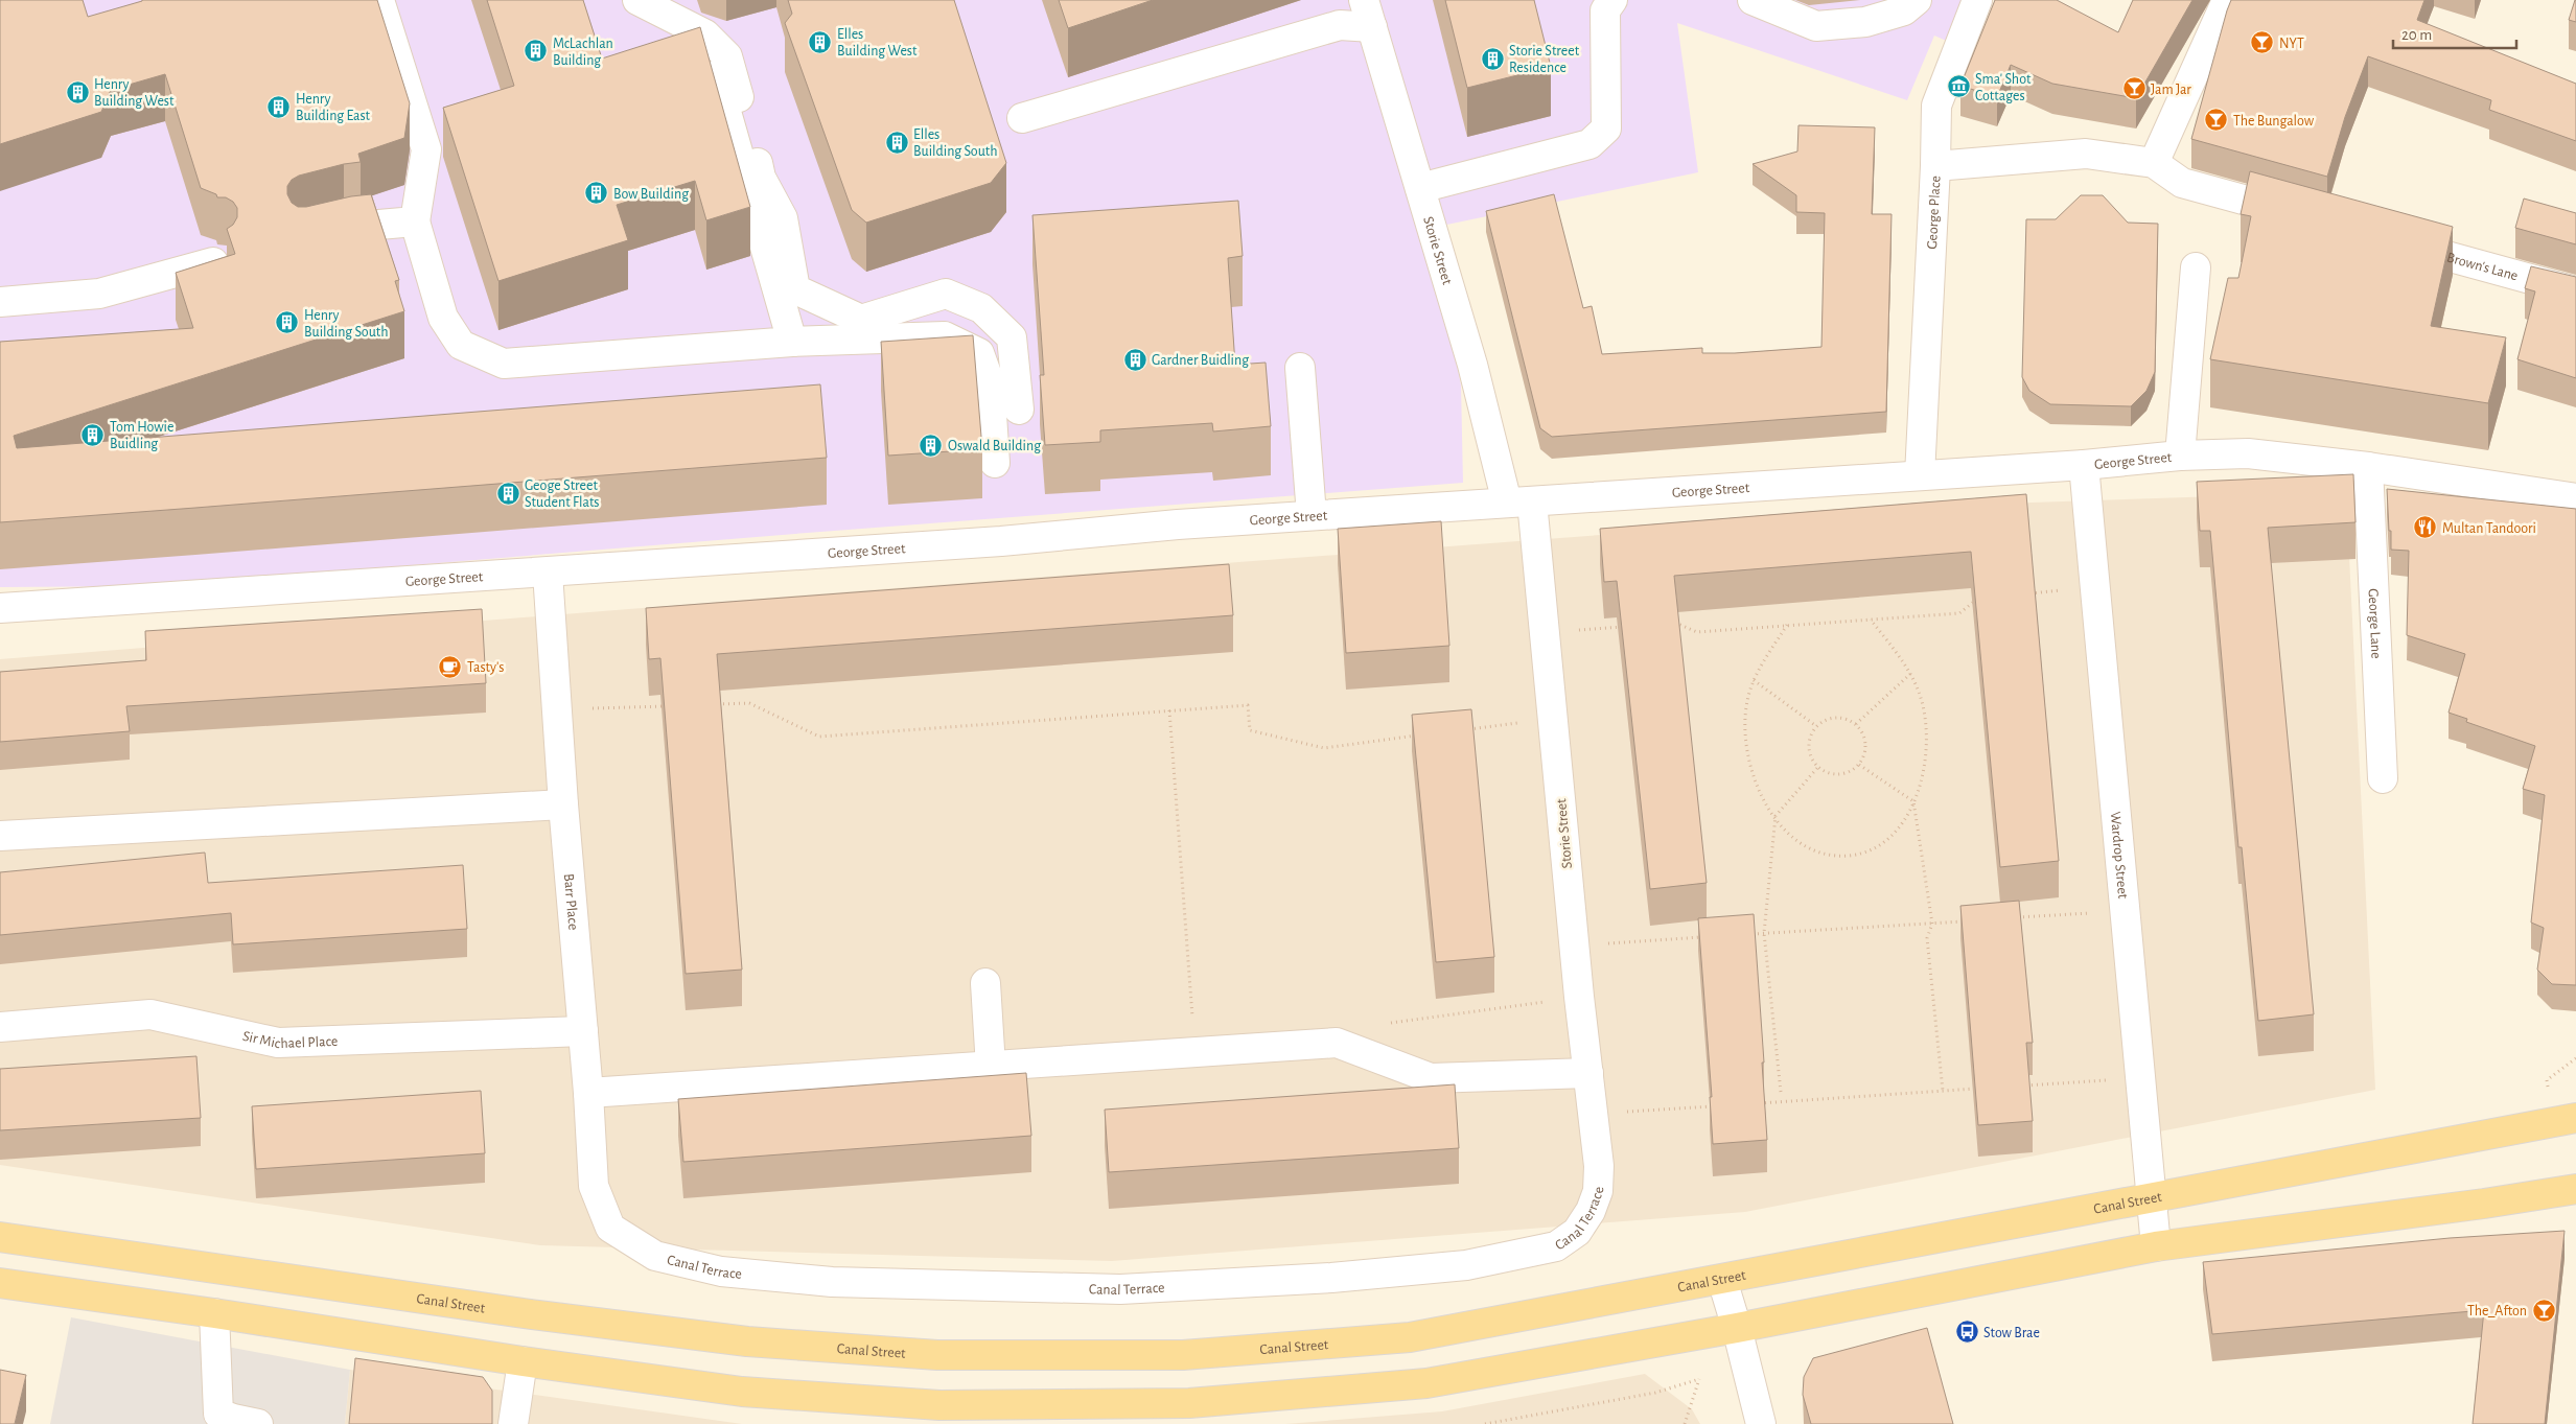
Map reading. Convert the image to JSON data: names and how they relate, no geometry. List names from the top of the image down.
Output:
{
  "streets": {
    "main road": ["Canal Street"],
    "street": [
      "George Place",
      "Storie Street",
      "Brown's Lane",
      "George Street",
      "George Lane",
      "Wardrop Street",
      "Barr Place",
      "Sir Michael Place",
      "Canal Terrace"
    ]
  },
  "crossings": [
    ["George Place", "George Street"],
    ["Storie Street", "George Street"],
    ["Storie Street", "Canal Terrace"],
    ["George Street", "George Lane"],
    ["George Street", "Wardrop Street"],
    ["George Street", "Barr Place"],
    ["Wardrop Street", "Canal Street"],
    ["Barr Place", "Sir Michael Place"],
    ["Barr Place", "Canal Terrace"]
  ],
  "places": {
    "building": [
      "Elles Building West",
      "McLachlan Building",
      "Storie Street Residence",
      "Henry Building West",
      "Henry Building East",
      "Elles Building South",
      "Bow Building",
      "Henry Building South",
      "Gardner Buidling",
      "Tom Howie Buidling",
      "Oswald Building",
      "Geoge Street Student Flats"
    ],
    "bar": [
      "NYT",
      "Jam Jar",
      "The Bungalow",
      "The_Afton"
    ],
    "museum": ["Sma' Shot Cottages"],
    "restaurant": ["Multan Tandoori"],
    "cafe": ["Tasty's"],
    "bus stop": ["Stow Brae"]
  },
  "scale_bar": "20 m"
}
